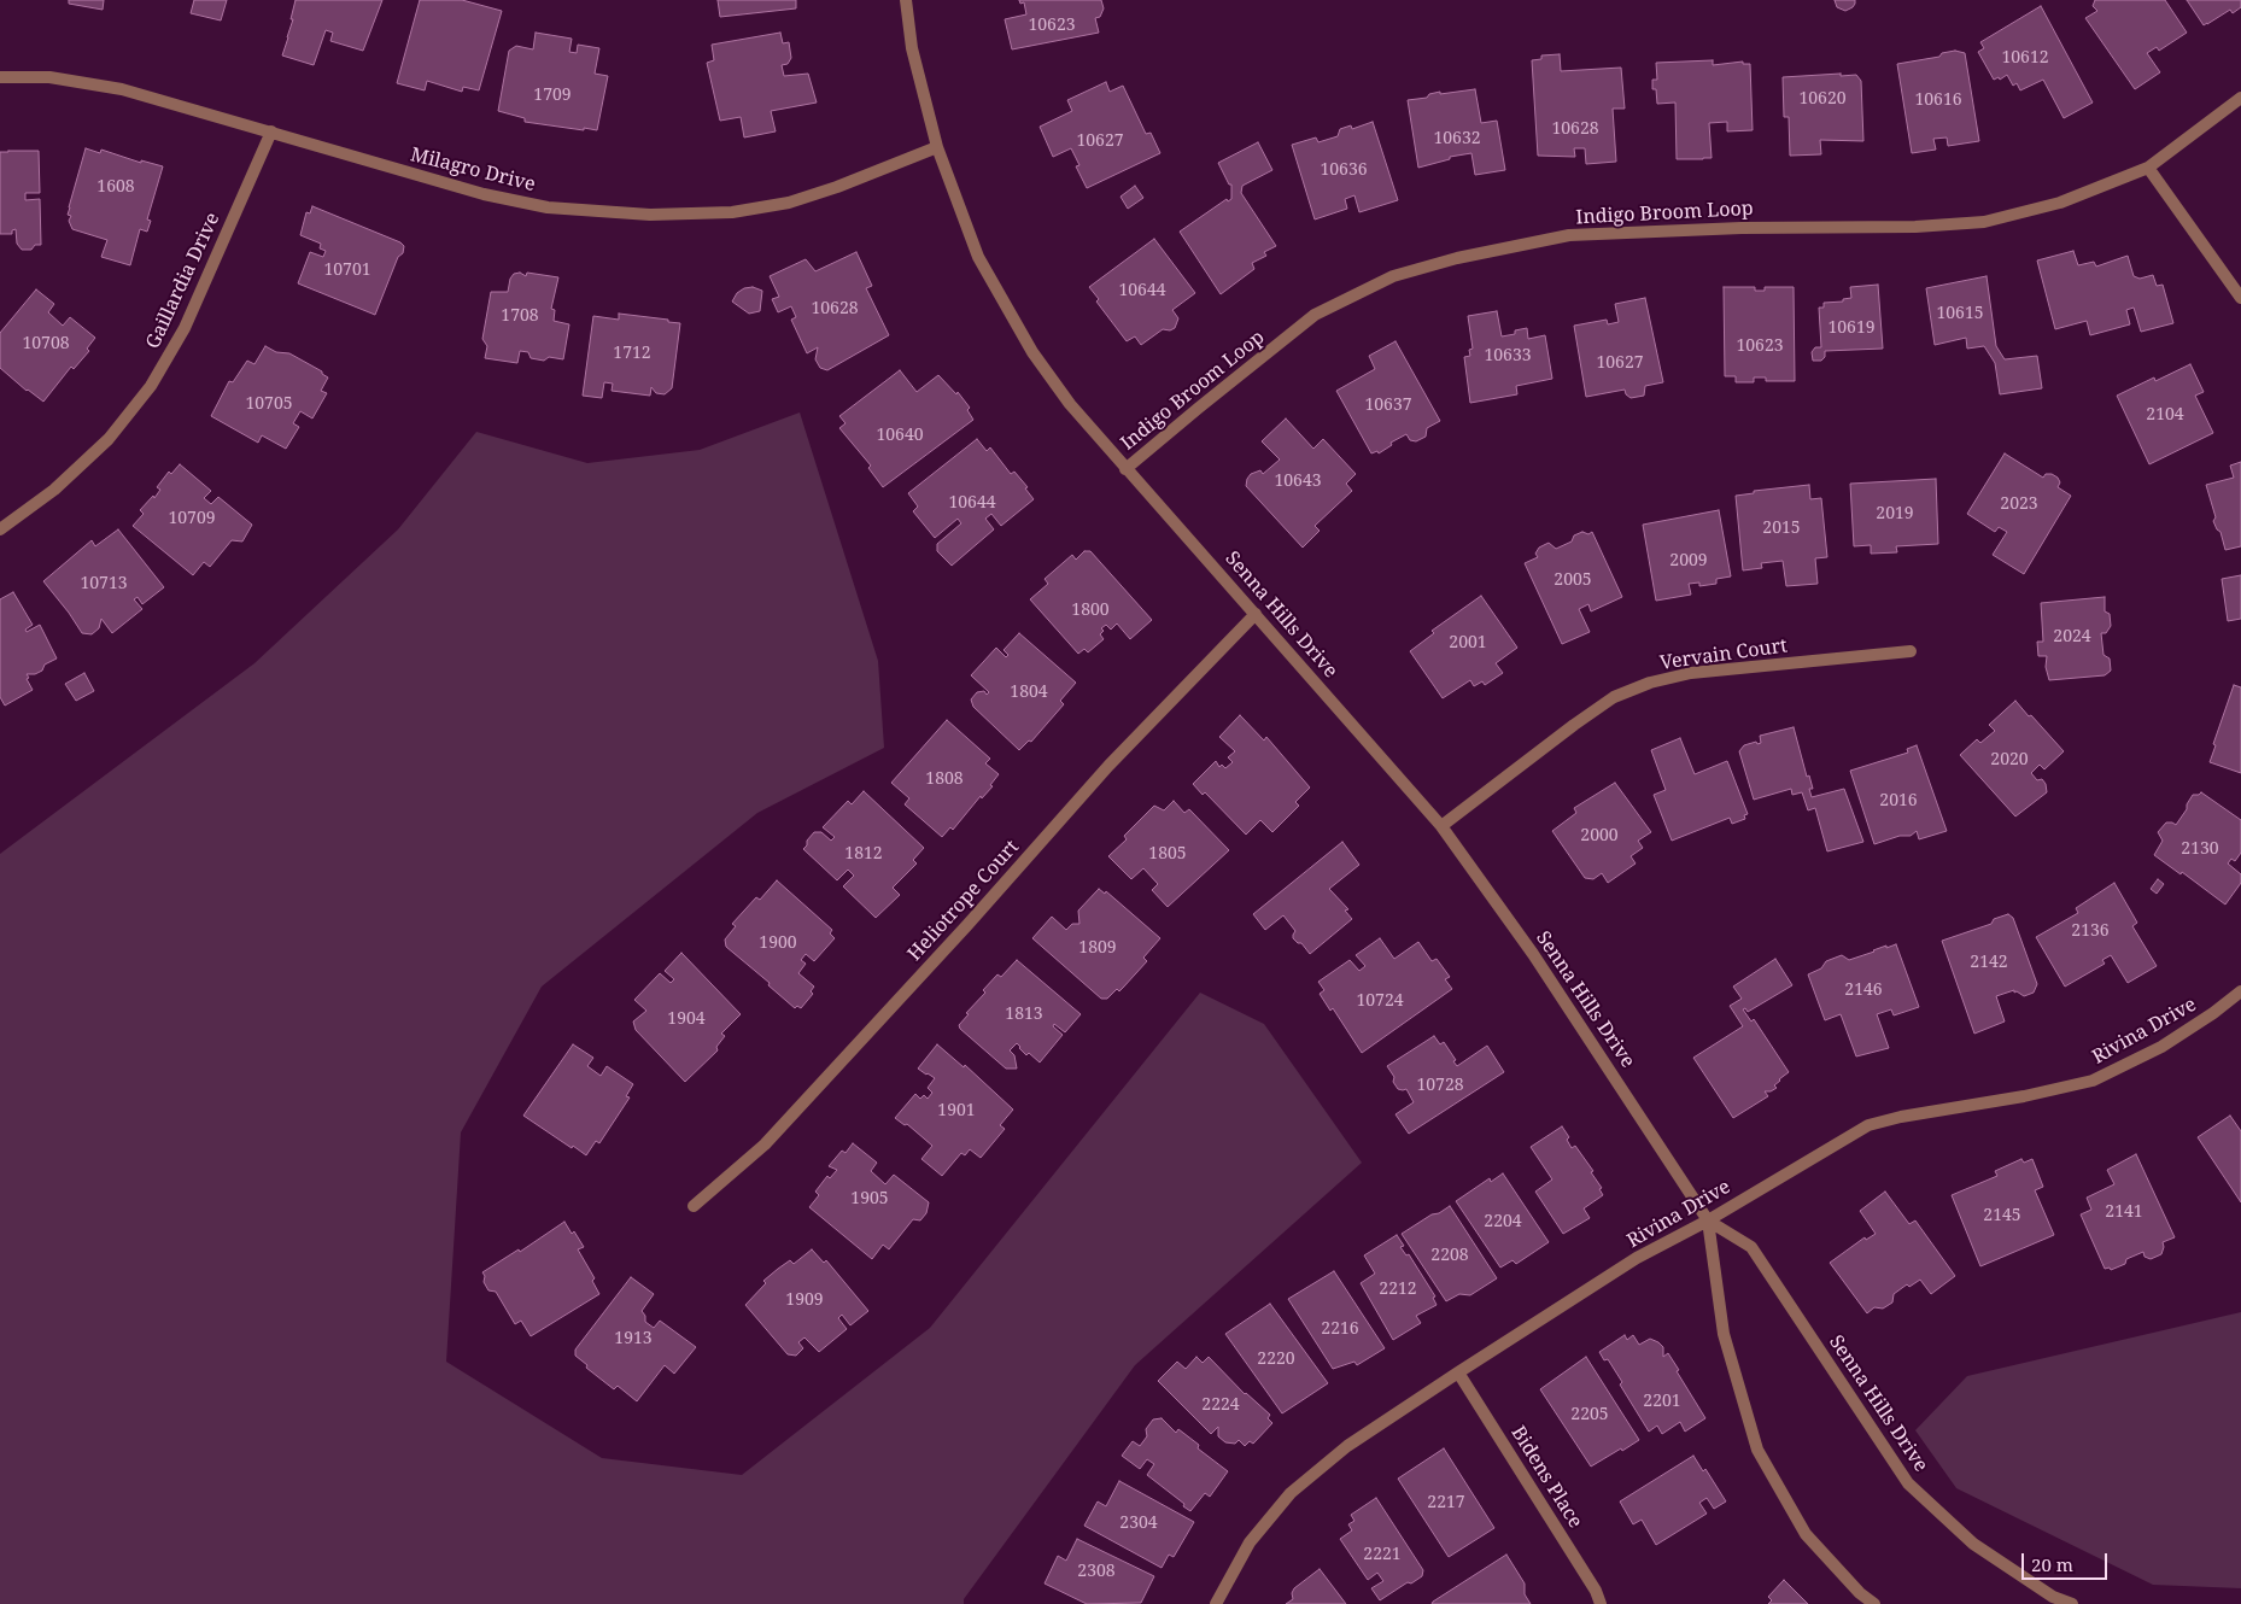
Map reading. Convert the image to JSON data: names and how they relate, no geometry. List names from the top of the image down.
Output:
{
  "streets": {
    "street": [
      "Milagro Drive",
      "Indigo Broom Loop",
      "Gaillardia Drive",
      "Senna Hills Drive",
      "Vervain Court",
      "Heliotrope Court",
      "Rivina Drive",
      "Bidens Place"
    ]
  },
  "crossings": [
    ["Milagro Drive", "Gaillardia Drive"],
    ["Milagro Drive", "Senna Hills Drive"],
    ["Indigo Broom Loop", "Senna Hills Drive"],
    ["Senna Hills Drive", "Vervain Court"],
    ["Senna Hills Drive", "Heliotrope Court"],
    ["Senna Hills Drive", "Rivina Drive"],
    ["Rivina Drive", "Bidens Place"]
  ],
  "house_numbers": [
    "10623",
    "10612",
    "1709",
    "10620",
    "10616",
    "10628",
    "10632",
    "10627",
    "10636",
    "1608",
    "10701",
    "10644",
    "10628",
    "10615",
    "1708",
    "10619",
    "10708",
    "10623",
    "1712",
    "10633",
    "10627",
    "10705",
    "10637",
    "2104",
    "10640",
    "10643",
    "10644",
    "2023",
    "2019",
    "10709",
    "2015",
    "2009",
    "2005",
    "10713",
    "1800",
    "2024",
    "2001",
    "1804",
    "2020",
    "1808",
    "2016",
    "2000",
    "2130",
    "1812",
    "1805",
    "2136",
    "1900",
    "1809",
    "2142",
    "2146",
    "10724",
    "1813",
    "1904",
    "10728",
    "1901",
    "1905",
    "2141",
    "2145",
    "2204",
    "2208",
    "2212",
    "1909",
    "2216",
    "1913",
    "2220",
    "2201",
    "2224",
    "2205",
    "2217",
    "2304",
    "2221",
    "2308"
  ],
  "scale_bar": "20 m"
}
